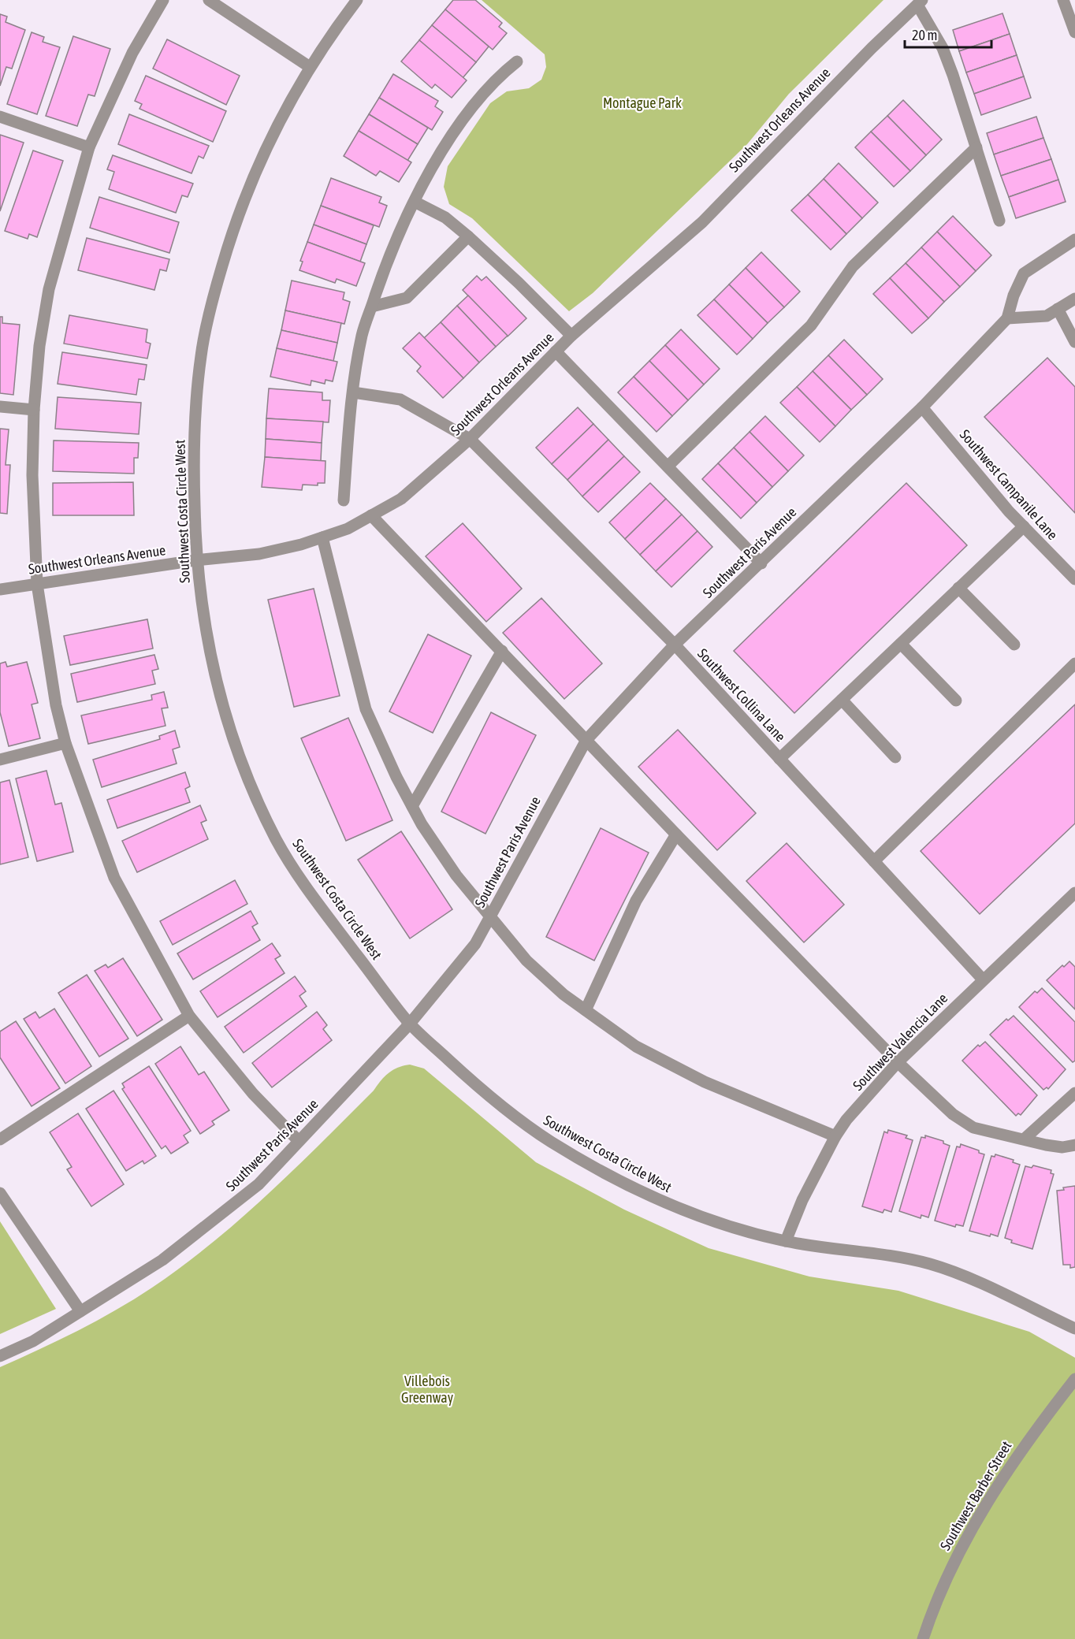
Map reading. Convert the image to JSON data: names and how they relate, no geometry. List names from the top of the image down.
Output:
{
  "streets": {
    "street": [
      "Southwest Orleans Avenue",
      "Southwest Campanile Lane",
      "Southwest Costa Circle West",
      "Southwest Paris Avenue",
      "Southwest Collina Lane",
      "Southwest Valencia Lane",
      "Southwest Barber Street"
    ]
  },
  "crossings": [
    ["Southwest Orleans Avenue", "Southwest Costa Circle West"],
    ["Southwest Orleans Avenue", "Southwest Collina Lane"],
    ["Southwest Campanile Lane", "Southwest Paris Avenue"],
    ["Southwest Costa Circle West", "Southwest Paris Avenue"],
    ["Southwest Costa Circle West", "Southwest Valencia Lane"],
    ["Southwest Paris Avenue", "Southwest Collina Lane"],
    ["Southwest Collina Lane", "Southwest Valencia Lane"]
  ],
  "parks": ["Montague Park", "Villebois Greenway"],
  "scale_bar": "20 m"
}
